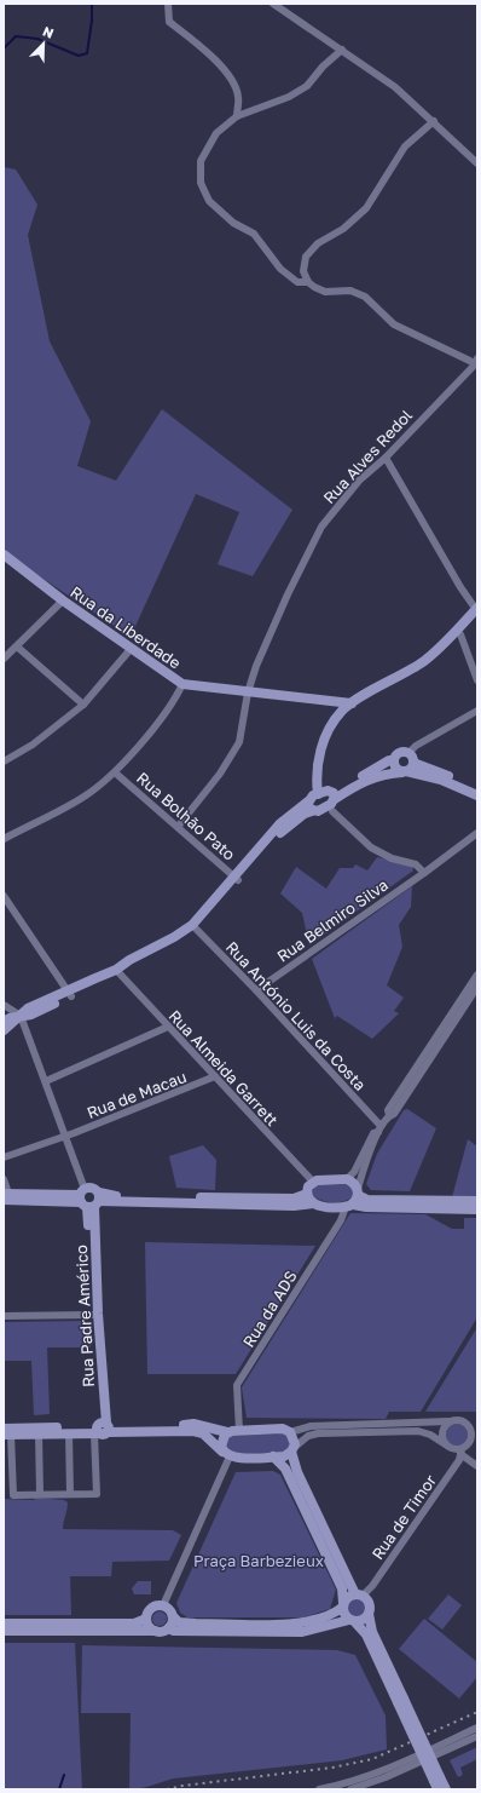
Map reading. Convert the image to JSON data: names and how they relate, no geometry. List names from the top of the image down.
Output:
{
  "streets": {
    "street": [
      "Rua Alves Redol",
      "Rua da Liberdade",
      "Rua Bolhão Pato",
      "Rua Belmiro Silva",
      "Rua António Luis da Costa",
      "Rua Almeida Garrett",
      "Rua de Macau",
      "Rua da ADS",
      "Rua Padre Américo",
      "Rua de Timor"
    ]
  },
  "crossings": [
    ["Rua Alves Redol", "Rua da Liberdade"],
    ["Rua Alves Redol", "Rua Bolhão Pato"],
    ["Rua Belmiro Silva", "Rua António Luis da Costa"],
    ["Rua António Luis da Costa", "Rua da ADS"],
    ["Rua Almeida Garrett", "Rua de Macau"],
    ["Rua de Macau", "Rua Padre Américo"]
  ],
  "parks": ["Praça Barbezieux"],
  "north": "top right"
}
